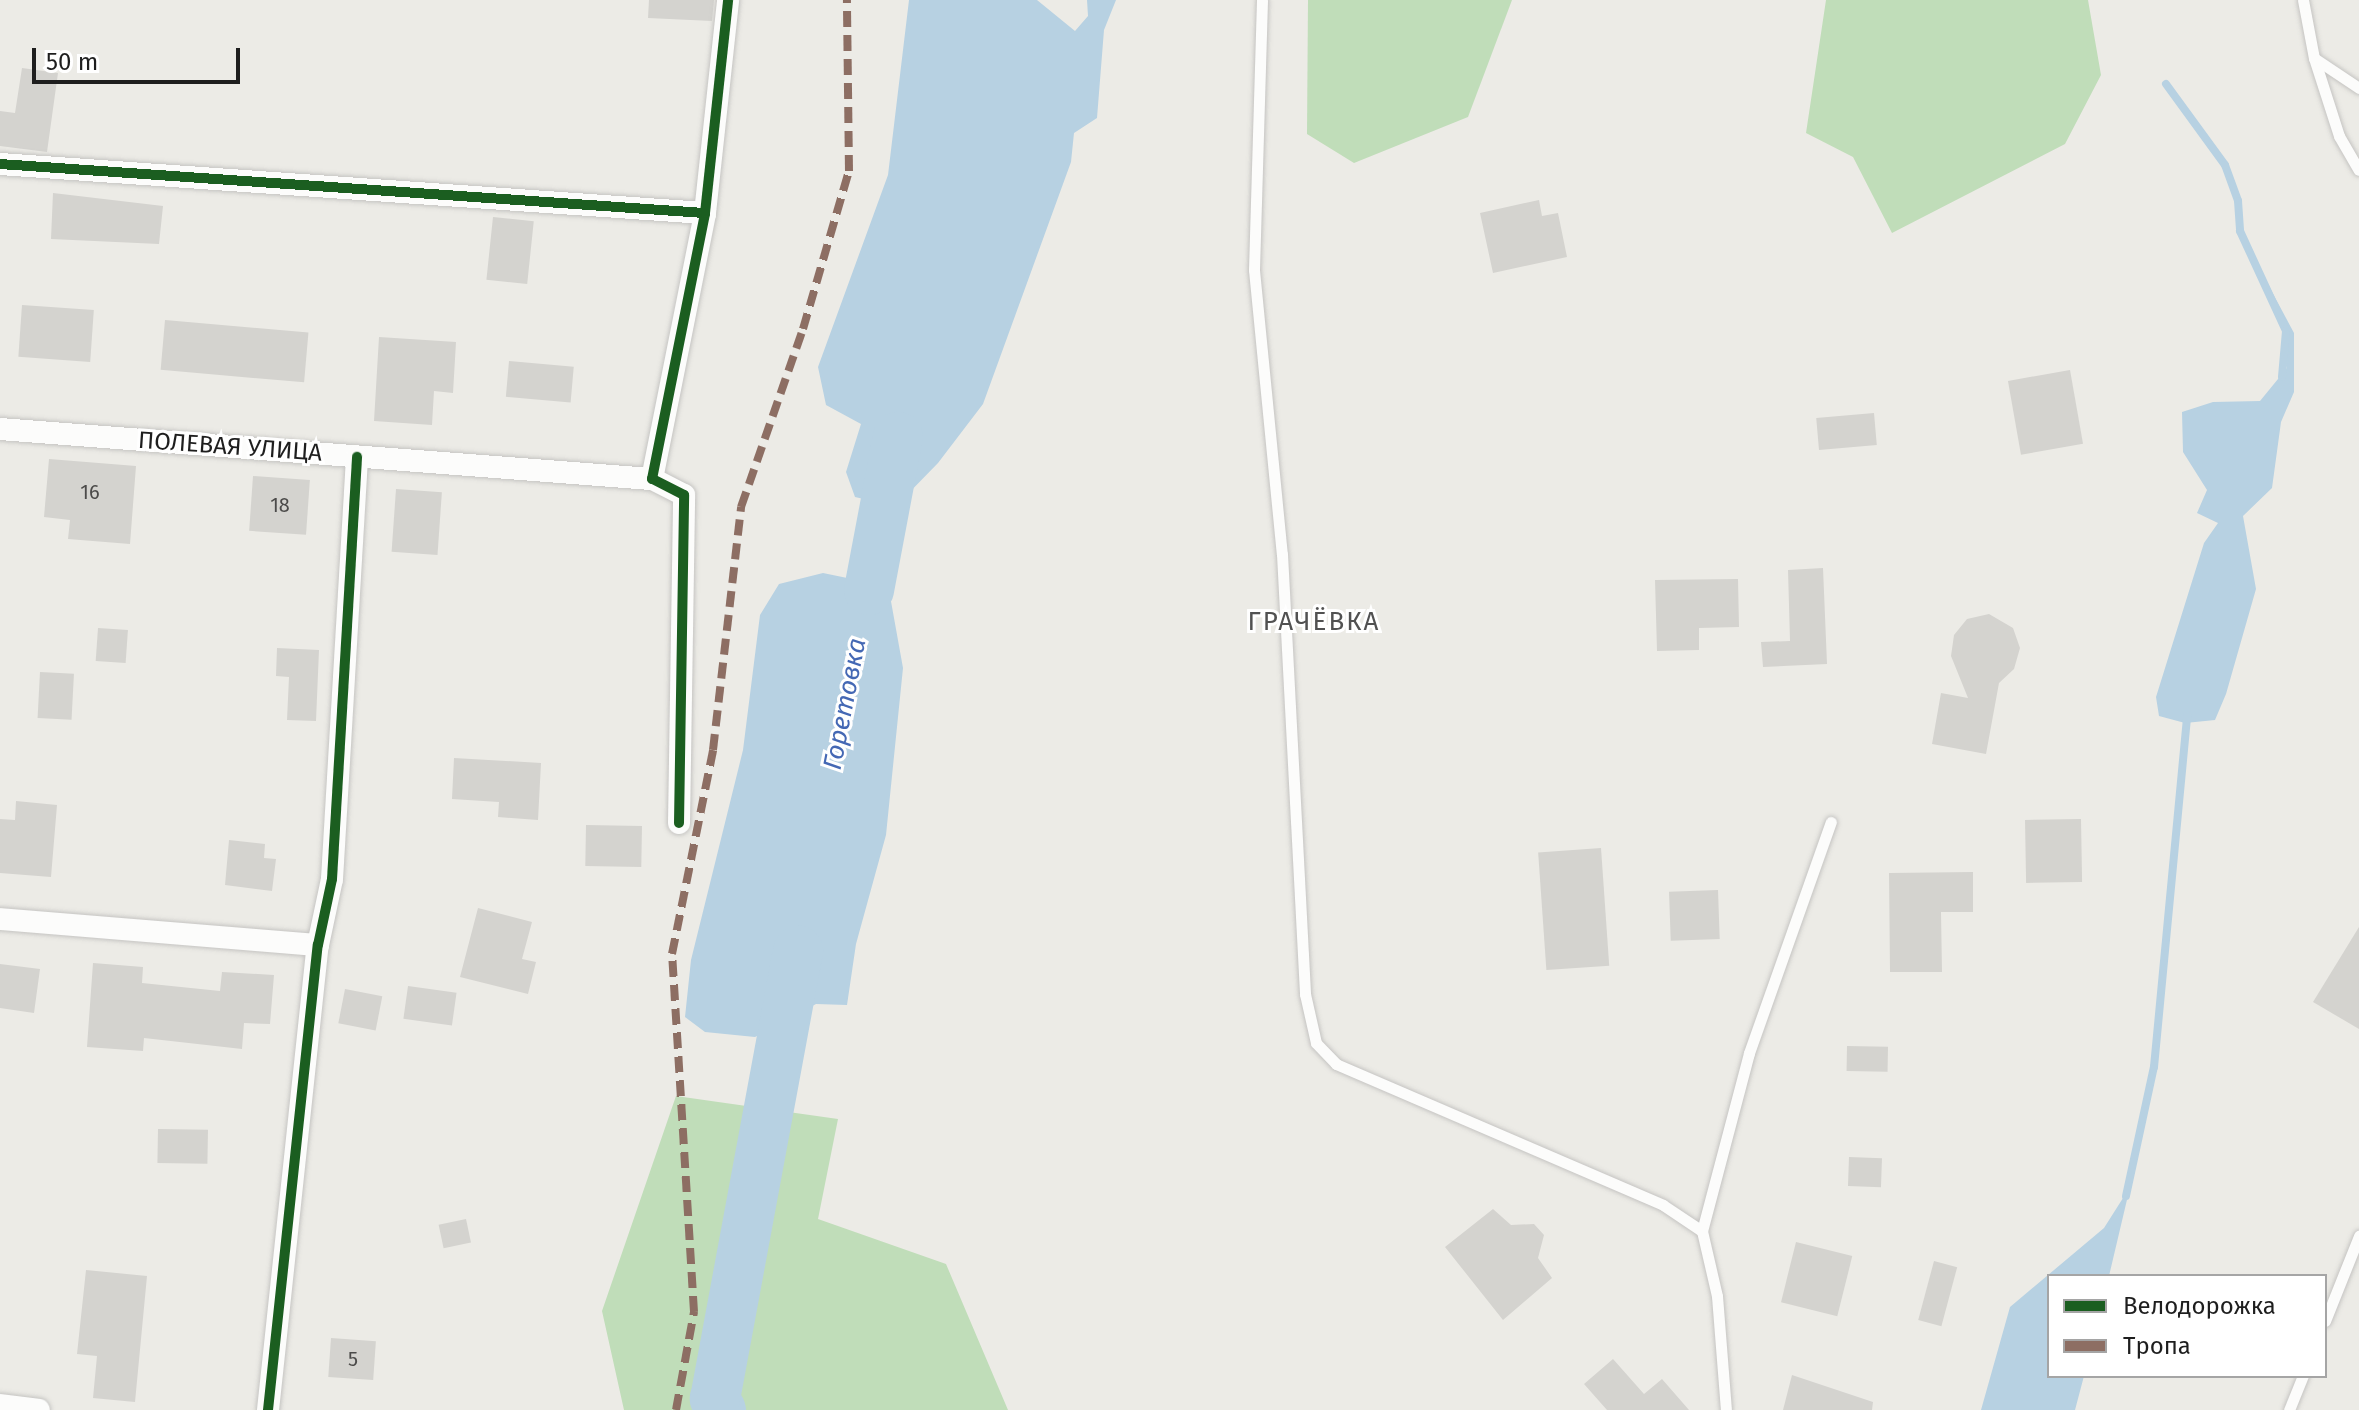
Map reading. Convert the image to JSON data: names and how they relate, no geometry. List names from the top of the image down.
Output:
{
  "streets": {
    "street": ["ПОЛЕВАЯ УЛИЦА"]
  },
  "districts": ["ГРАЧЁВКА"],
  "water": ["Горетовка"],
  "house_numbers": ["16", "18", "5"],
  "legend": ["Велодорожка", "Тропа"],
  "scale_bar": "50 m"
}
